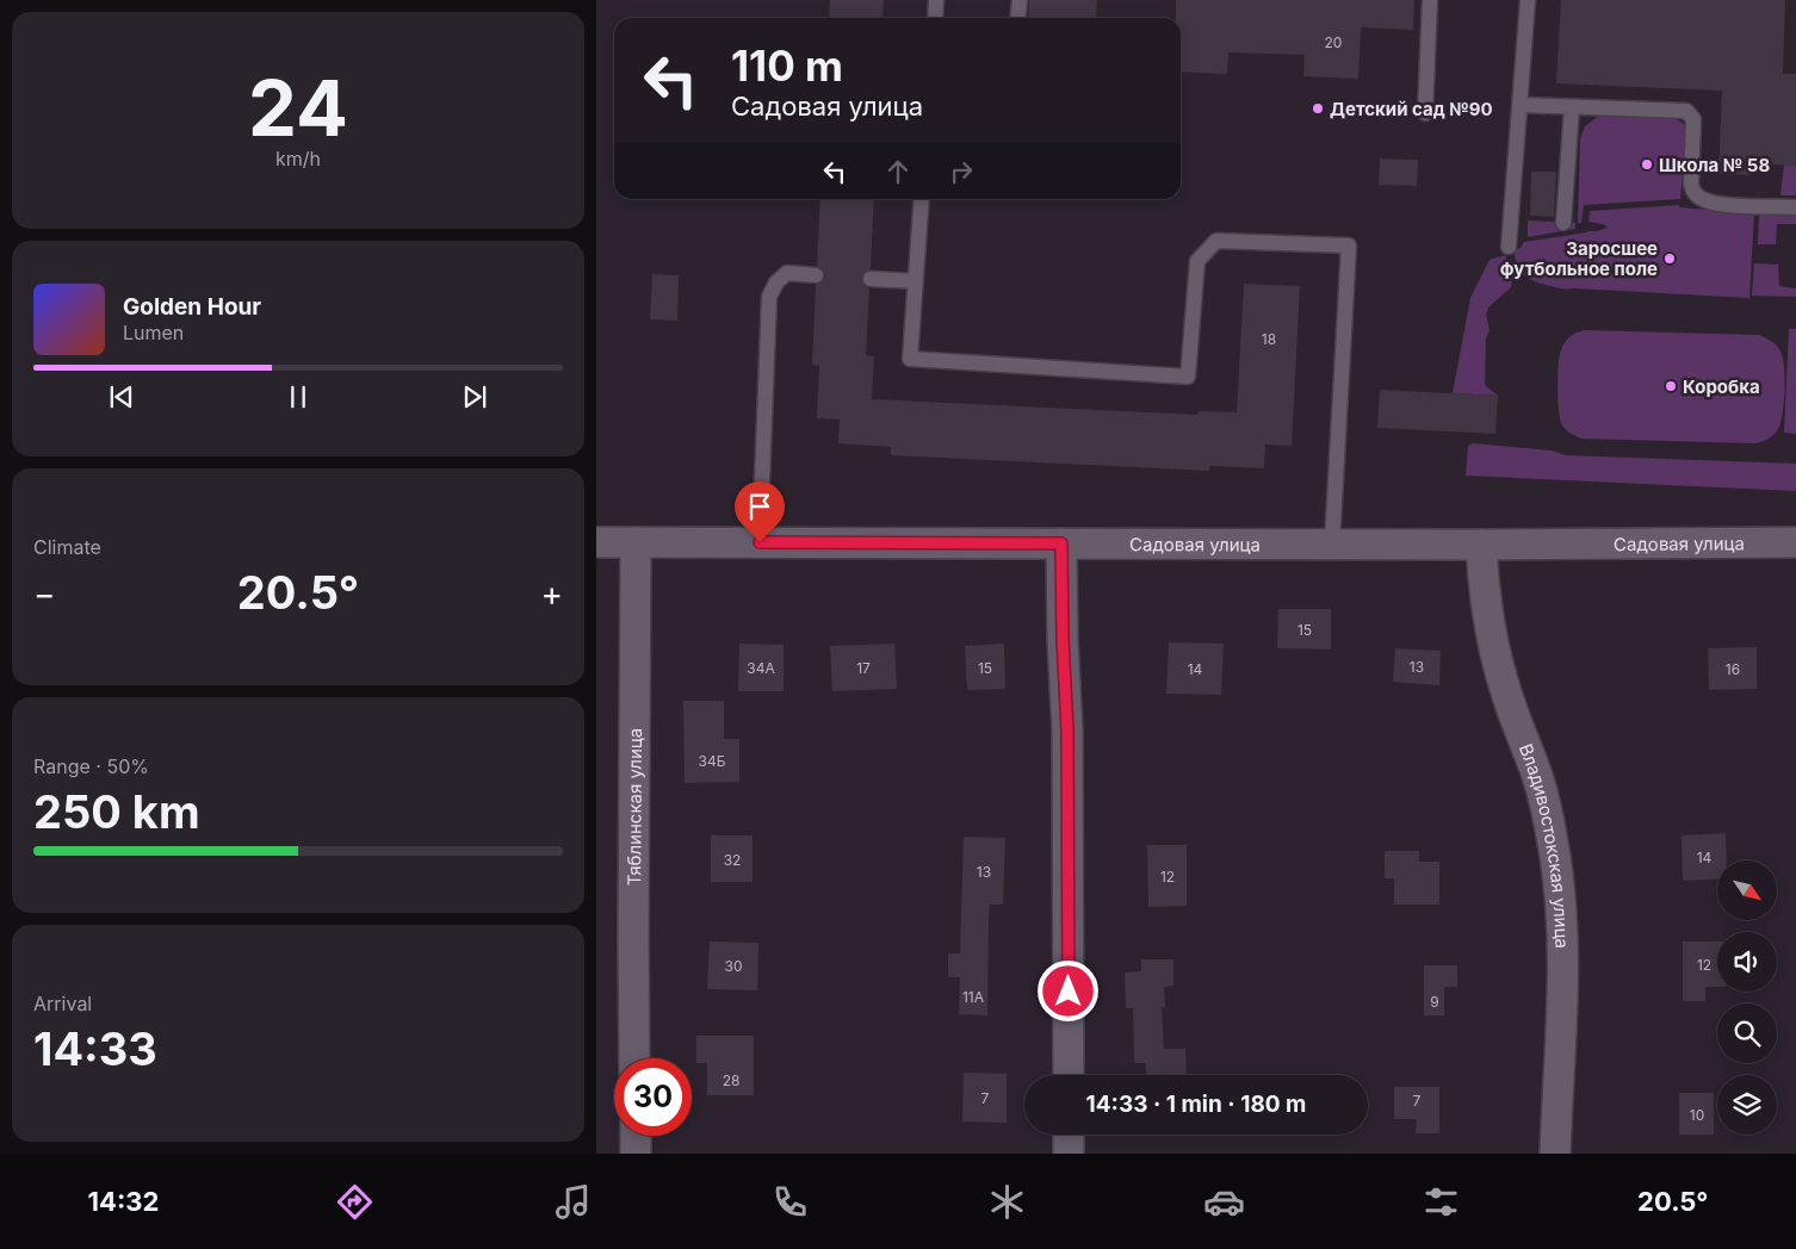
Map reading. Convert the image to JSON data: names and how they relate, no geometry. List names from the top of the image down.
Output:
{
  "streets": {
    "street": ["Садовая улица", "Тяблинская улица", "Владивостокская улица"]
  },
  "crossings": [
    ["Садовая улица", "Тяблинская улица"],
    ["Садовая улица", "Владивостокская улица"]
  ],
  "places": [
    "Детский сад №90",
    "Школа № 58",
    "Заросшее футбольное поле",
    "Коробка"
  ],
  "house_numbers": [
    "20",
    "18",
    "15",
    "13",
    "34А",
    "17",
    "15",
    "14",
    "16",
    "34Б",
    "14",
    "32",
    "13",
    "12",
    "12",
    "30",
    "11А",
    "9",
    "28",
    "7",
    "7",
    "10"
  ],
  "north": "bottom right",
  "page": {
    "tile": [
      ["24", "km/h"],
      "Climate",
      ["Range · 50%", "250 km"],
      ["Arrival", "14:33"]
    ],
    "turn": ["110 m", "Садовая улица"],
    "song": ["Golden Hour", "Lumen"],
    "heat": ["−", "20.5°", "+"],
    "limit": "30",
    "trip": "14:33 · 1 min · 180 m",
    "tabs": ["14:32", "20.5°"]
  }
}
